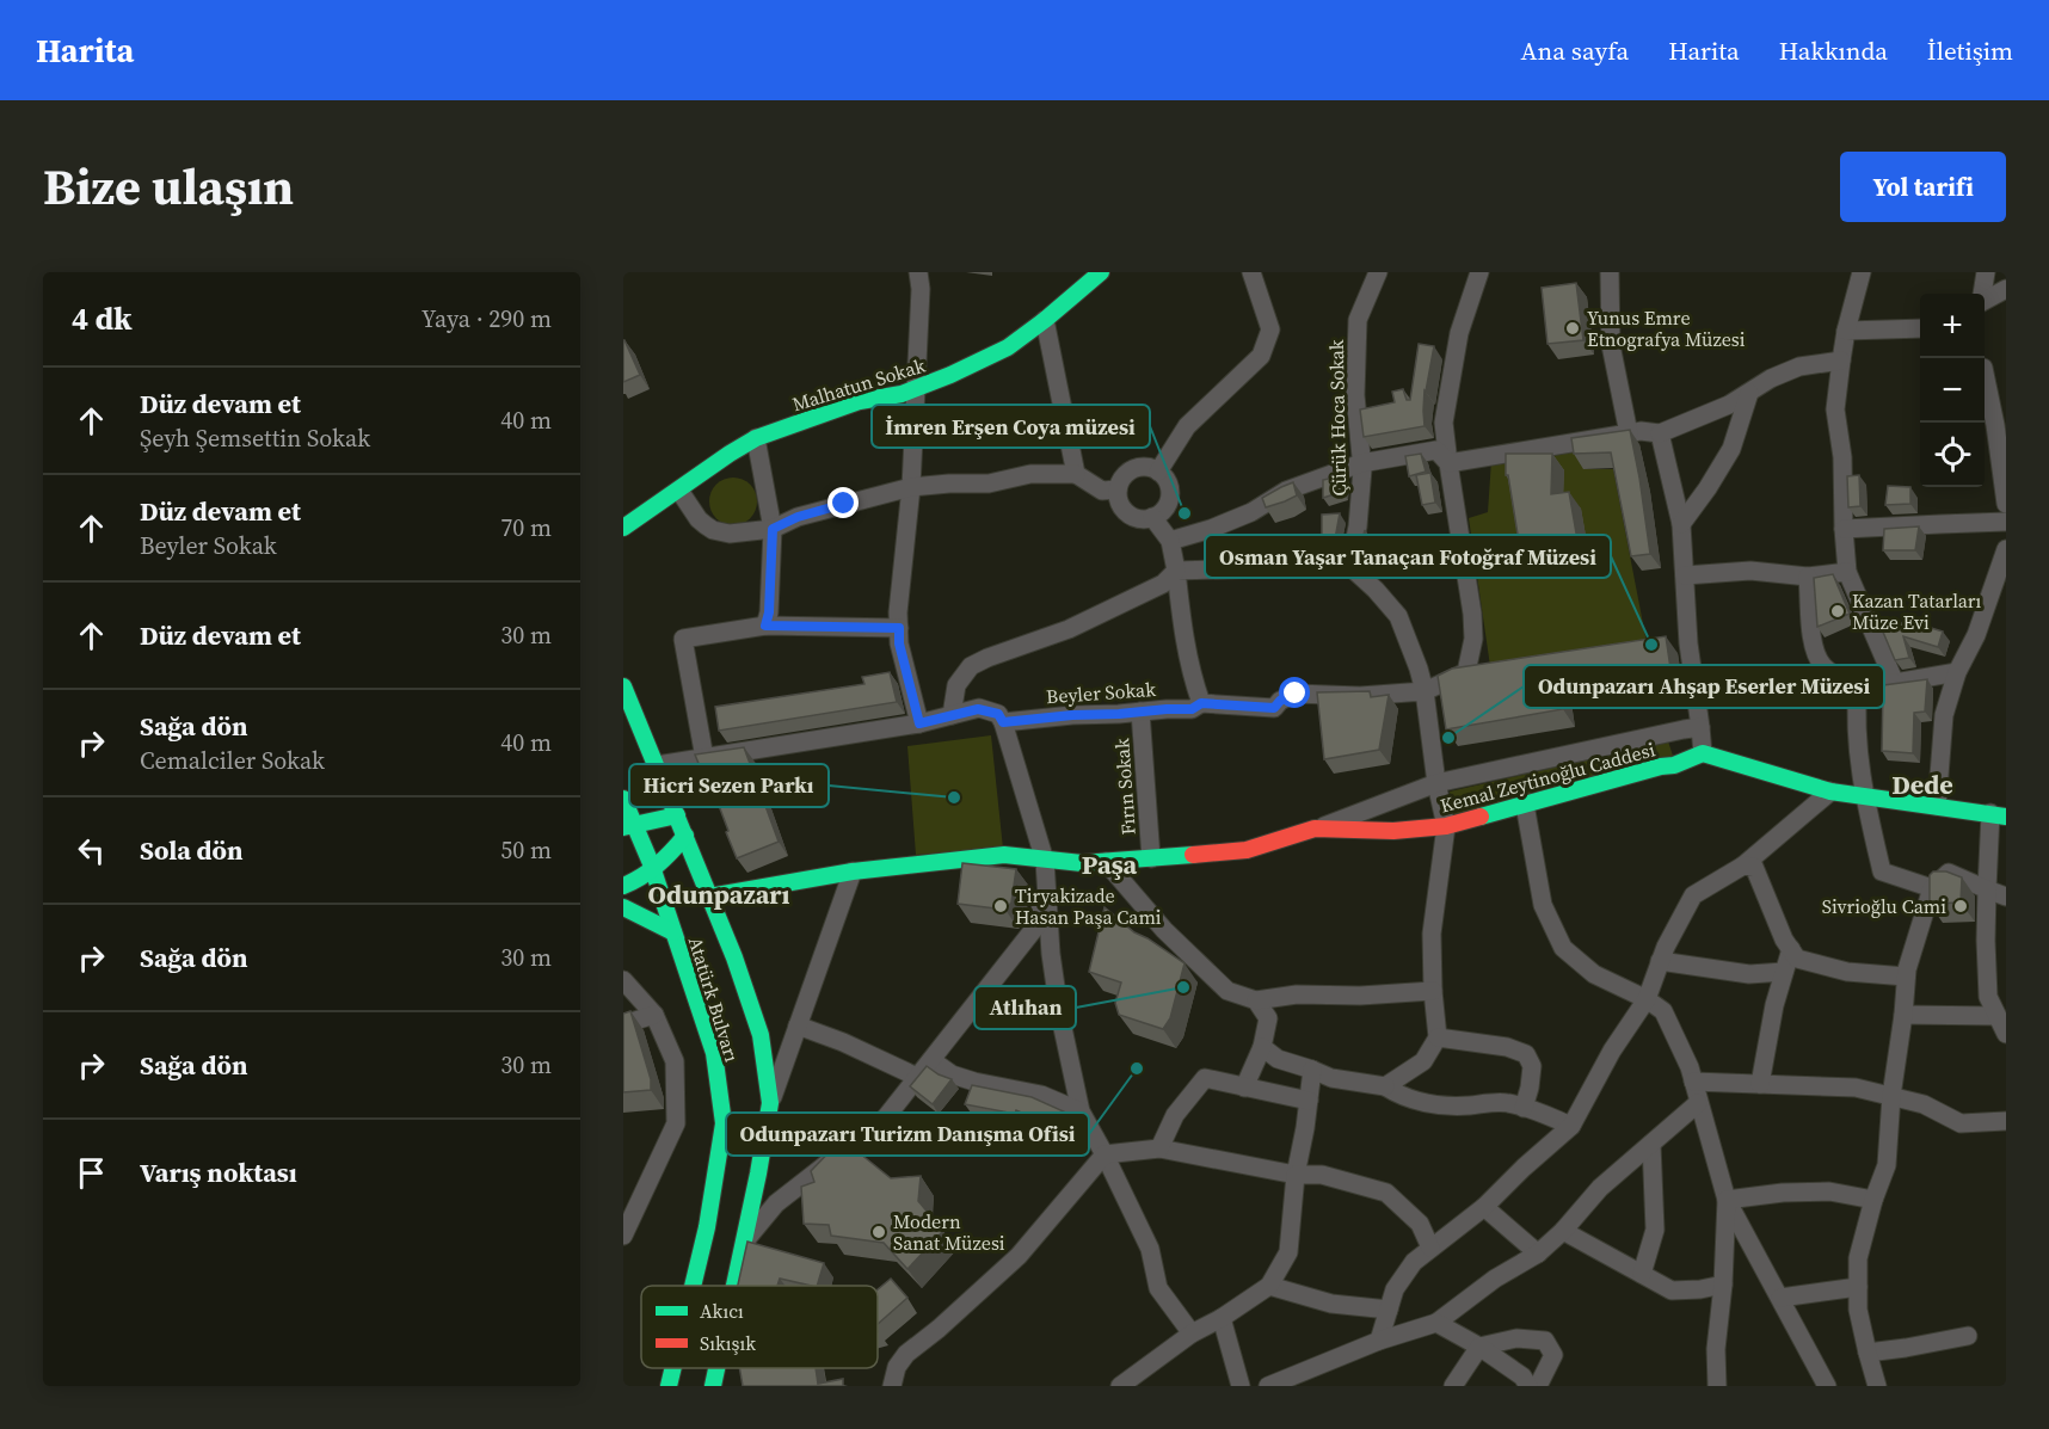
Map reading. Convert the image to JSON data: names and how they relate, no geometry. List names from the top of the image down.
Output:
{
  "streets": {
    "street": [
      "Malhatun Sokak",
      "Çürük Hoca Sokak",
      "Beyler Sokak",
      "Kemal Zeytinoğlu Caddesi",
      "Fırın Sokak",
      "Atatürk Bulvarı"
    ]
  },
  "crossings": [
    ["Beyler Sokak", "Fırın Sokak"],
    ["Beyler Sokak", "Atatürk Bulvarı"],
    ["Kemal Zeytinoğlu Caddesi", "Fırın Sokak"],
    ["Kemal Zeytinoğlu Caddesi", "Atatürk Bulvarı"]
  ],
  "districts": ["Dede", "Paşa", "Odunpazarı"],
  "places": [
    "Yunus Emre Etnografya Müzesi",
    "İmren Erşen Coya müzesi",
    "Kazan Tatarları Müze Evi",
    "Osman Yaşar Tanaçan Fotoğraf Müzesi",
    "Odunpazarı Ahşap Eserler Müzesi",
    "Hicri Sezen Parkı",
    "Tiryakizade Hasan Paşa Cami",
    "Sivrioğlu Cami",
    "Atlıhan",
    "Odunpazarı Turizm Danışma Ofisi",
    "Modern Sanat Müzesi"
  ],
  "legend": ["Akıcı", "Sıkışık"],
  "page": {
    "header": "Harita",
    "nav": [
      "Ana sayfa",
      "Harita",
      "Hakkında",
      "İletişim"
    ],
    "title": "Bize ulaşın",
    "buttons": "Yol tarifi",
    "heading": ["4 dk", "Yaya · 290 m"],
    "map_buttons": ["+", "−"],
    "list": [
      ["Düz devam et", "Şeyh Şemsettin Sokak", "40 m"],
      ["Düz devam et", "Beyler Sokak", "70 m"],
      ["Düz devam et", "30 m"],
      ["Sağa dön", "Cemalciler Sokak", "40 m"],
      ["Sola dön", "50 m"],
      ["Sağa dön", "30 m"],
      ["Sağa dön", "30 m"],
      "Varış noktası"
    ]
  }
}
